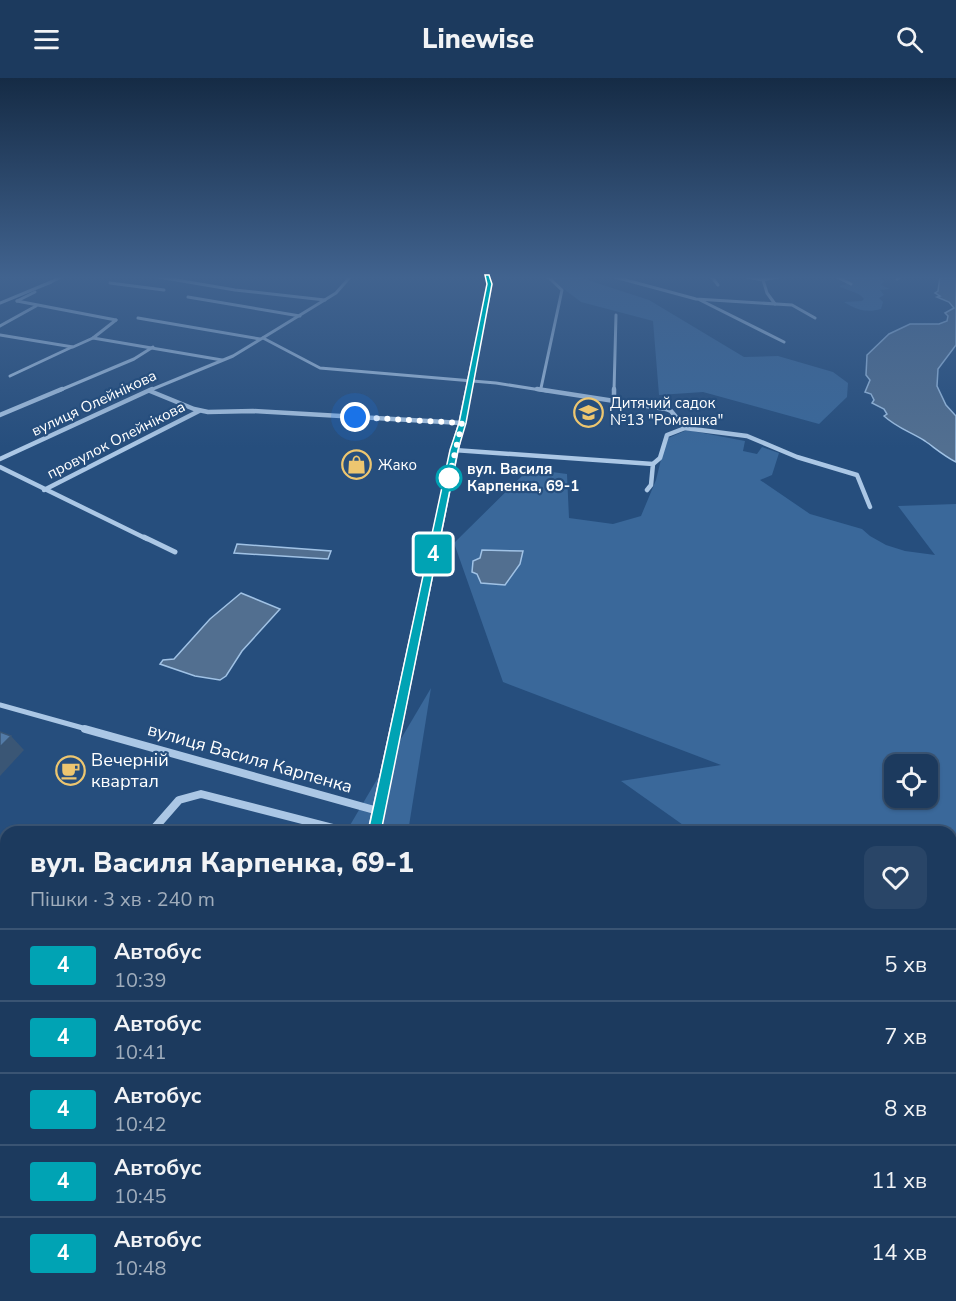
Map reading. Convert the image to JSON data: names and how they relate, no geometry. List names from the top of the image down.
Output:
{
  "streets": {
    "street": ["вулиця Олейнікова", "провулок Олейнікова", "вулиця Василя Карпенка"]
  },
  "places": {
    "school or university": ["Дитячий садок №13 \"Ромашка\""],
    "shop": ["Жако"],
    "other": ["вул. Василя Карпенка, 69-1"],
    "cafe": ["Вечерній квартал"]
  },
  "lines": ["bus line 4"],
  "page": {
    "header": "Linewise",
    "on_map": "4",
    "heading": ["вул. Василя Карпенка, 69-1", "Пішки · 3 хв · 240 m"],
    "list": [
      {
        "mark": "4",
        "name": "Автобус",
        "note": "10:39",
        "value": "5 хв"
      },
      {
        "mark": "4",
        "name": "Автобус",
        "note": "10:41",
        "value": "7 хв"
      },
      {
        "mark": "4",
        "name": "Автобус",
        "note": "10:42",
        "value": "8 хв"
      },
      {
        "mark": "4",
        "name": "Автобус",
        "note": "10:45",
        "value": "11 хв"
      },
      {
        "mark": "4",
        "name": "Автобус",
        "note": "10:48",
        "value": "14 хв"
      }
    ]
  }
}
